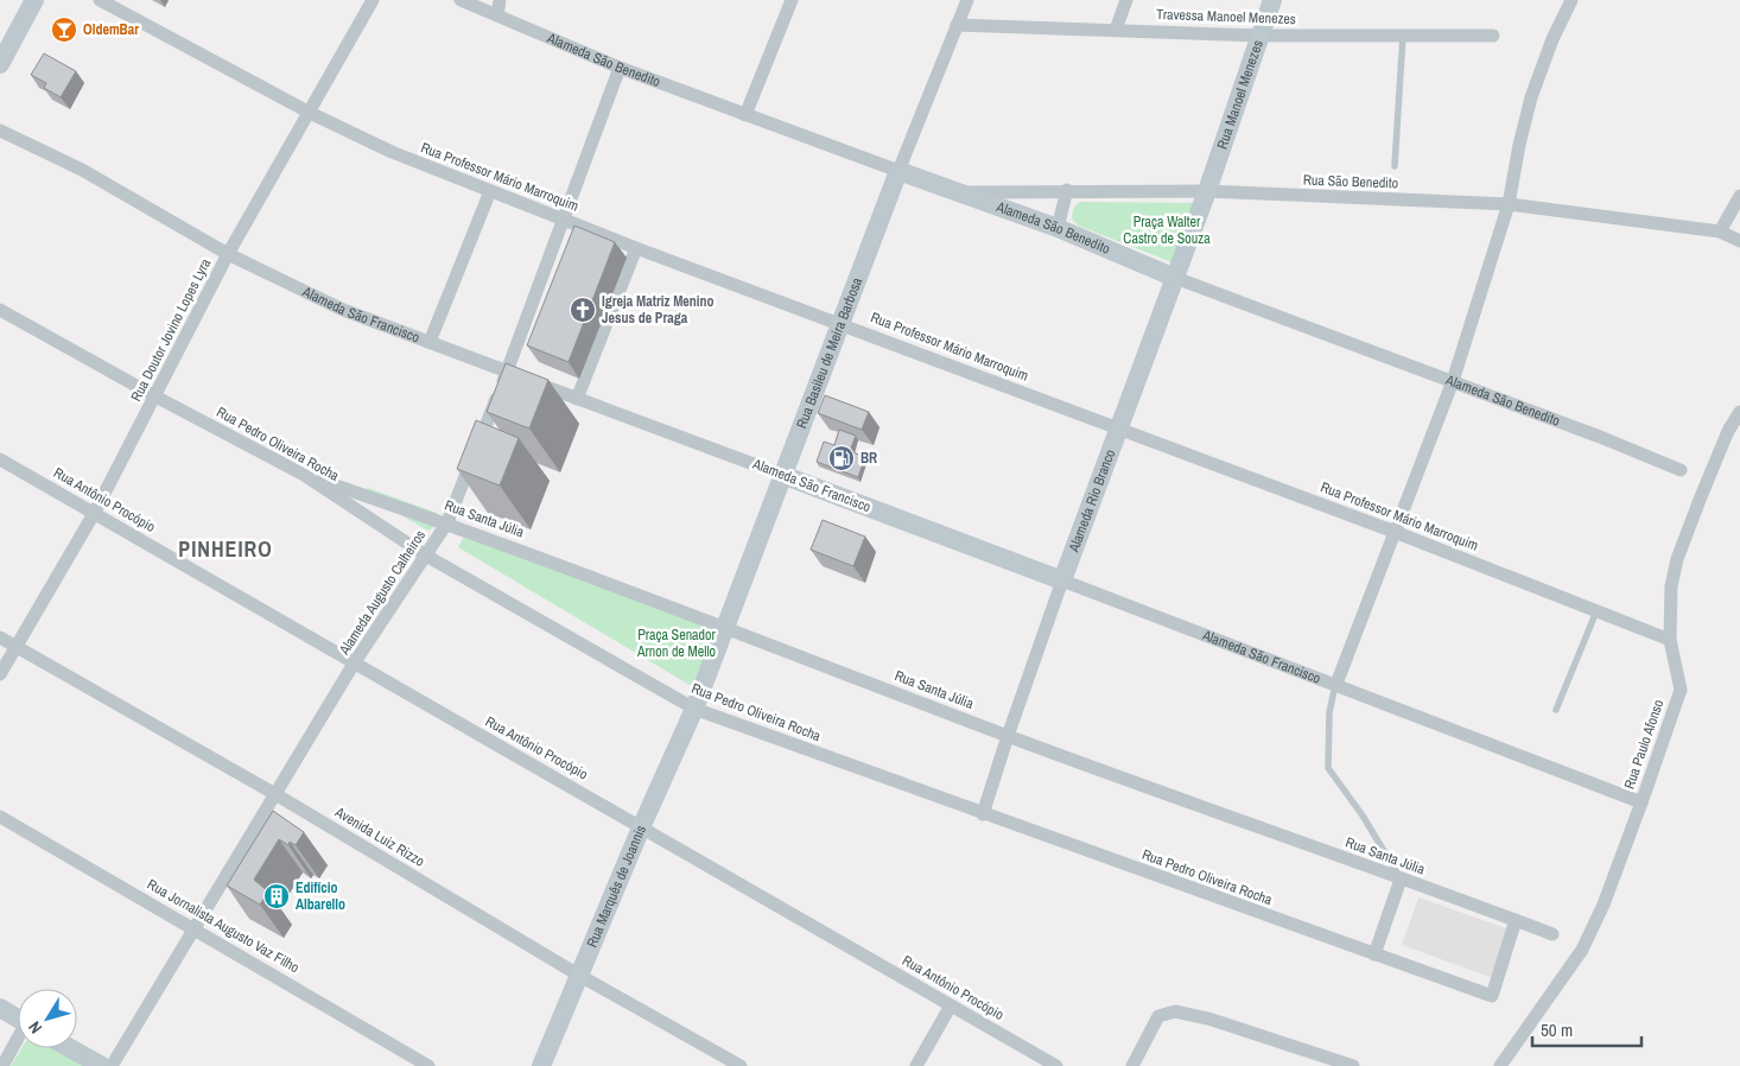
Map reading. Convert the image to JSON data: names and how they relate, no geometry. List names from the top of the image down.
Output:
{
  "streets": {
    "street": [
      "Travessa Manoel Menezes",
      "Alameda São Benedito",
      "Rua Manoel Menezes",
      "Rua Professor Mário Marroquim",
      "Rua São Benedito",
      "Alameda São Francisco",
      "Rua Doutor Jovino Lopes Lyra",
      "Rua Basileu de Meira Barbosa",
      "Rua Pedro Oliveira Rocha",
      "Rua Antônio Procópio",
      "Alameda Rio Branco",
      "Rua Santa Júlia",
      "Alameda Augusto Calheiros",
      "Rua Paulo Afonso",
      "Avenida Luiz Rizzo",
      "Rua Marquês de Joannis",
      "Rua Jornalista Augusto Vaz Filho"
    ]
  },
  "crossings": [
    ["Travessa Manoel Menezes", "Rua Manoel Menezes"],
    ["Travessa Manoel Menezes", "Rua Basileu de Meira Barbosa"],
    ["Alameda São Benedito", "Rua São Benedito"],
    ["Alameda São Benedito", "Rua Basileu de Meira Barbosa"],
    ["Alameda São Benedito", "Alameda Rio Branco"],
    ["Alameda São Benedito", "Alameda Augusto Calheiros"],
    ["Rua Manoel Menezes", "Rua São Benedito"],
    ["Rua Manoel Menezes", "Alameda Rio Branco"],
    ["Rua Professor Mário Marroquim", "Rua Doutor Jovino Lopes Lyra"],
    ["Rua Professor Mário Marroquim", "Rua Basileu de Meira Barbosa"],
    ["Rua Professor Mário Marroquim", "Alameda Rio Branco"],
    ["Rua Professor Mário Marroquim", "Alameda Augusto Calheiros"],
    ["Rua Professor Mário Marroquim", "Rua Paulo Afonso"],
    ["Rua São Benedito", "Alameda Rio Branco"],
    ["Alameda São Francisco", "Rua Doutor Jovino Lopes Lyra"],
    ["Alameda São Francisco", "Rua Basileu de Meira Barbosa"],
    ["Alameda São Francisco", "Alameda Rio Branco"],
    ["Alameda São Francisco", "Alameda Augusto Calheiros"],
    ["Alameda São Francisco", "Rua Paulo Afonso"],
    ["Rua Doutor Jovino Lopes Lyra", "Rua Pedro Oliveira Rocha"],
    ["Rua Doutor Jovino Lopes Lyra", "Rua Antônio Procópio"],
    ["Rua Doutor Jovino Lopes Lyra", "Avenida Luiz Rizzo"],
    ["Rua Basileu de Meira Barbosa", "Rua Pedro Oliveira Rocha"],
    ["Rua Basileu de Meira Barbosa", "Rua Santa Júlia"],
    ["Rua Basileu de Meira Barbosa", "Rua Marquês de Joannis"],
    ["Rua Pedro Oliveira Rocha", "Alameda Rio Branco"],
    ["Rua Pedro Oliveira Rocha", "Rua Santa Júlia"],
    ["Rua Pedro Oliveira Rocha", "Alameda Augusto Calheiros"],
    ["Rua Pedro Oliveira Rocha", "Rua Marquês de Joannis"],
    ["Rua Antônio Procópio", "Alameda Augusto Calheiros"],
    ["Rua Antônio Procópio", "Rua Marquês de Joannis"],
    ["Alameda Rio Branco", "Rua Santa Júlia"],
    ["Rua Santa Júlia", "Alameda Augusto Calheiros"],
    ["Alameda Augusto Calheiros", "Avenida Luiz Rizzo"],
    ["Alameda Augusto Calheiros", "Rua Jornalista Augusto Vaz Filho"],
    ["Avenida Luiz Rizzo", "Rua Marquês de Joannis"]
  ],
  "districts": ["PINHEIRO"],
  "parks": ["Praça Walter Castro de Souza", "Praça Senador Arnon de Mello"],
  "places": {
    "bar": ["OldemBar"],
    "church": ["Igreja Matriz Menino Jesus de Praga"],
    "fuel station": ["BR"],
    "building": ["Edifício Albarello"]
  },
  "scale_bar": "50 m",
  "north": "bottom left"
}
